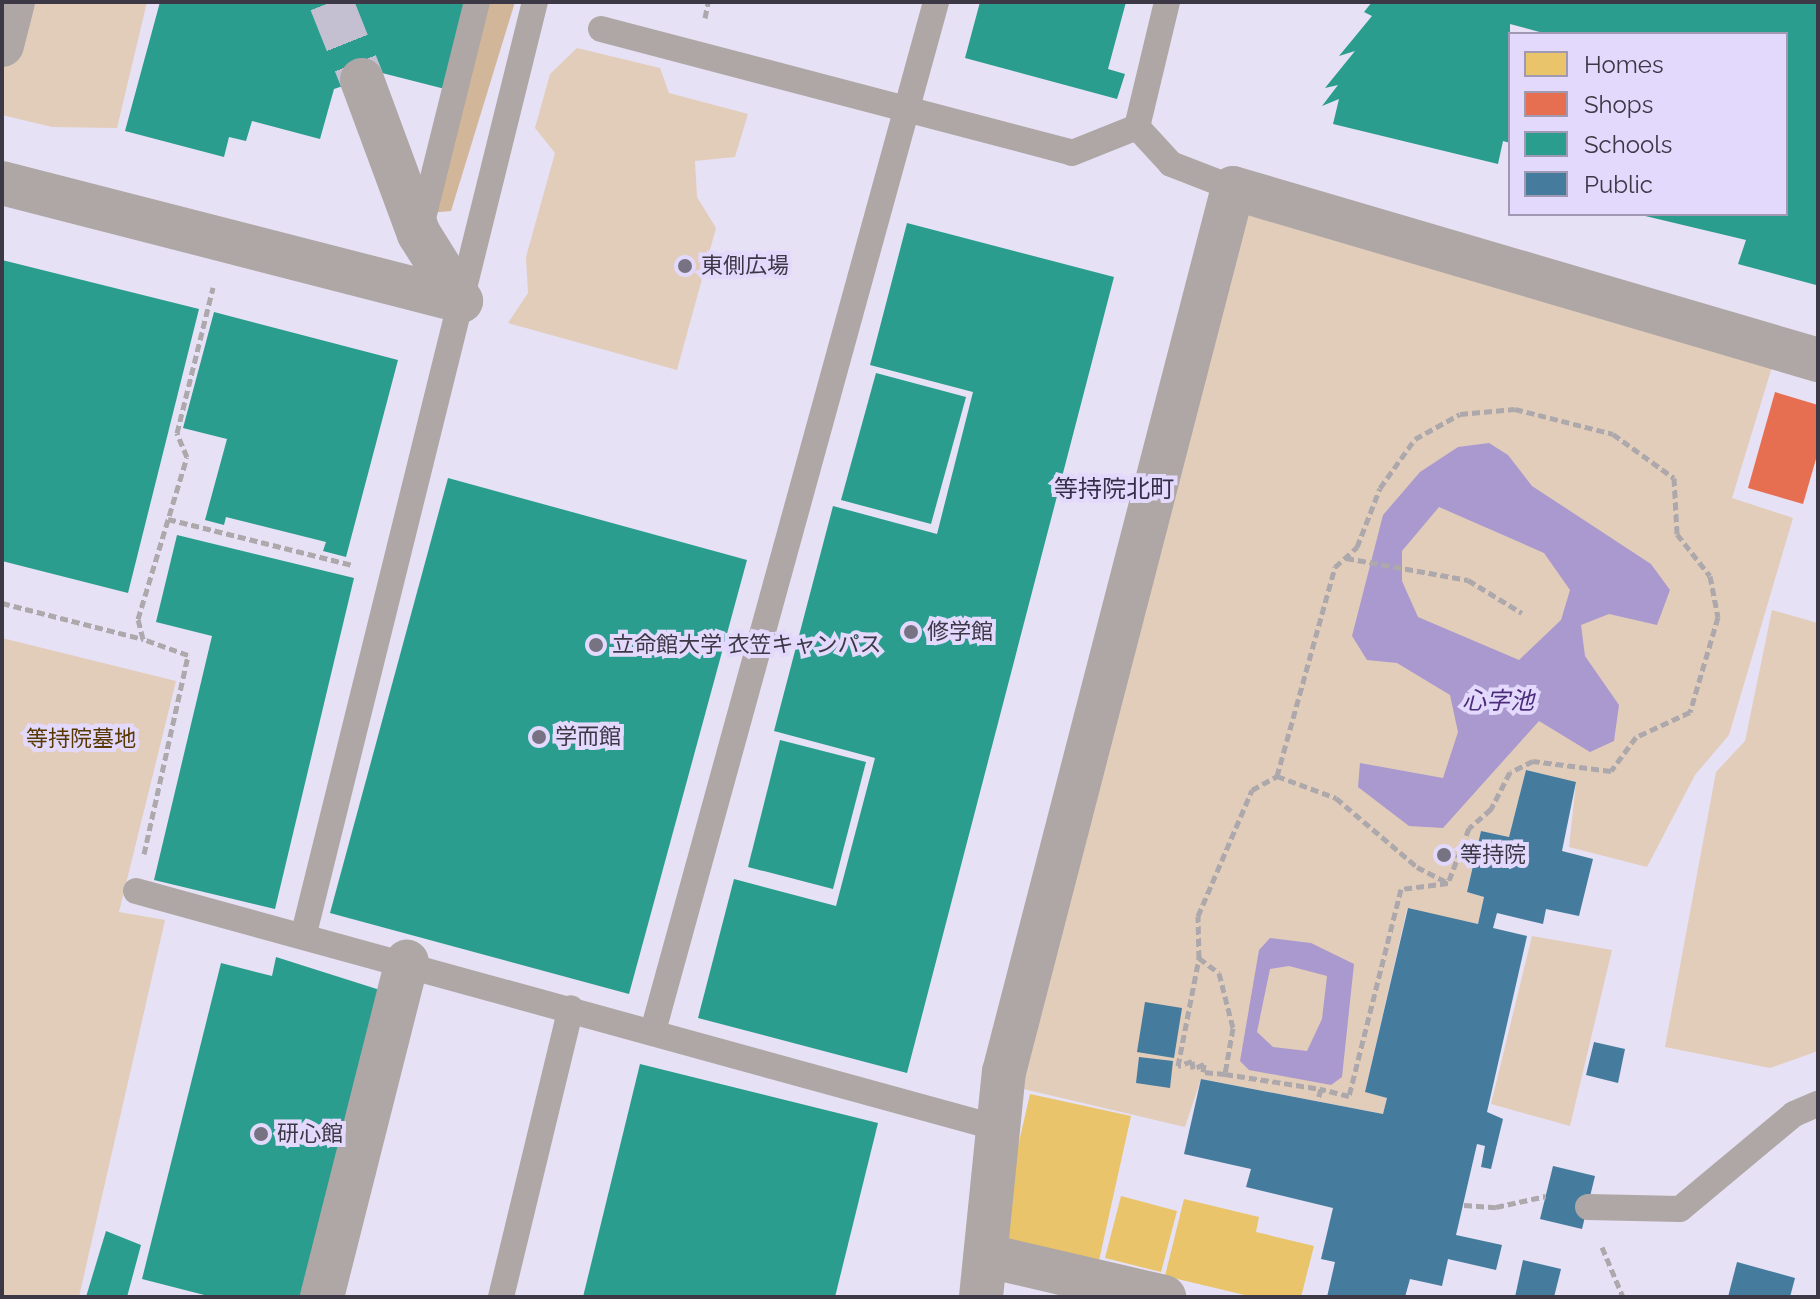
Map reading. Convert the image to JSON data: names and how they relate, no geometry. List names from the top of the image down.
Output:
{
  "districts": ["等持院北町"],
  "water": ["心字池"],
  "parks": ["等持院墓地"],
  "places": [
    "東側広場",
    "修学館",
    "立命館大学 衣笠キャンパス",
    "学而館",
    "等持院",
    "研心館"
  ],
  "legend": [
    "Homes",
    "Shops",
    "Schools",
    "Public"
  ]
}
